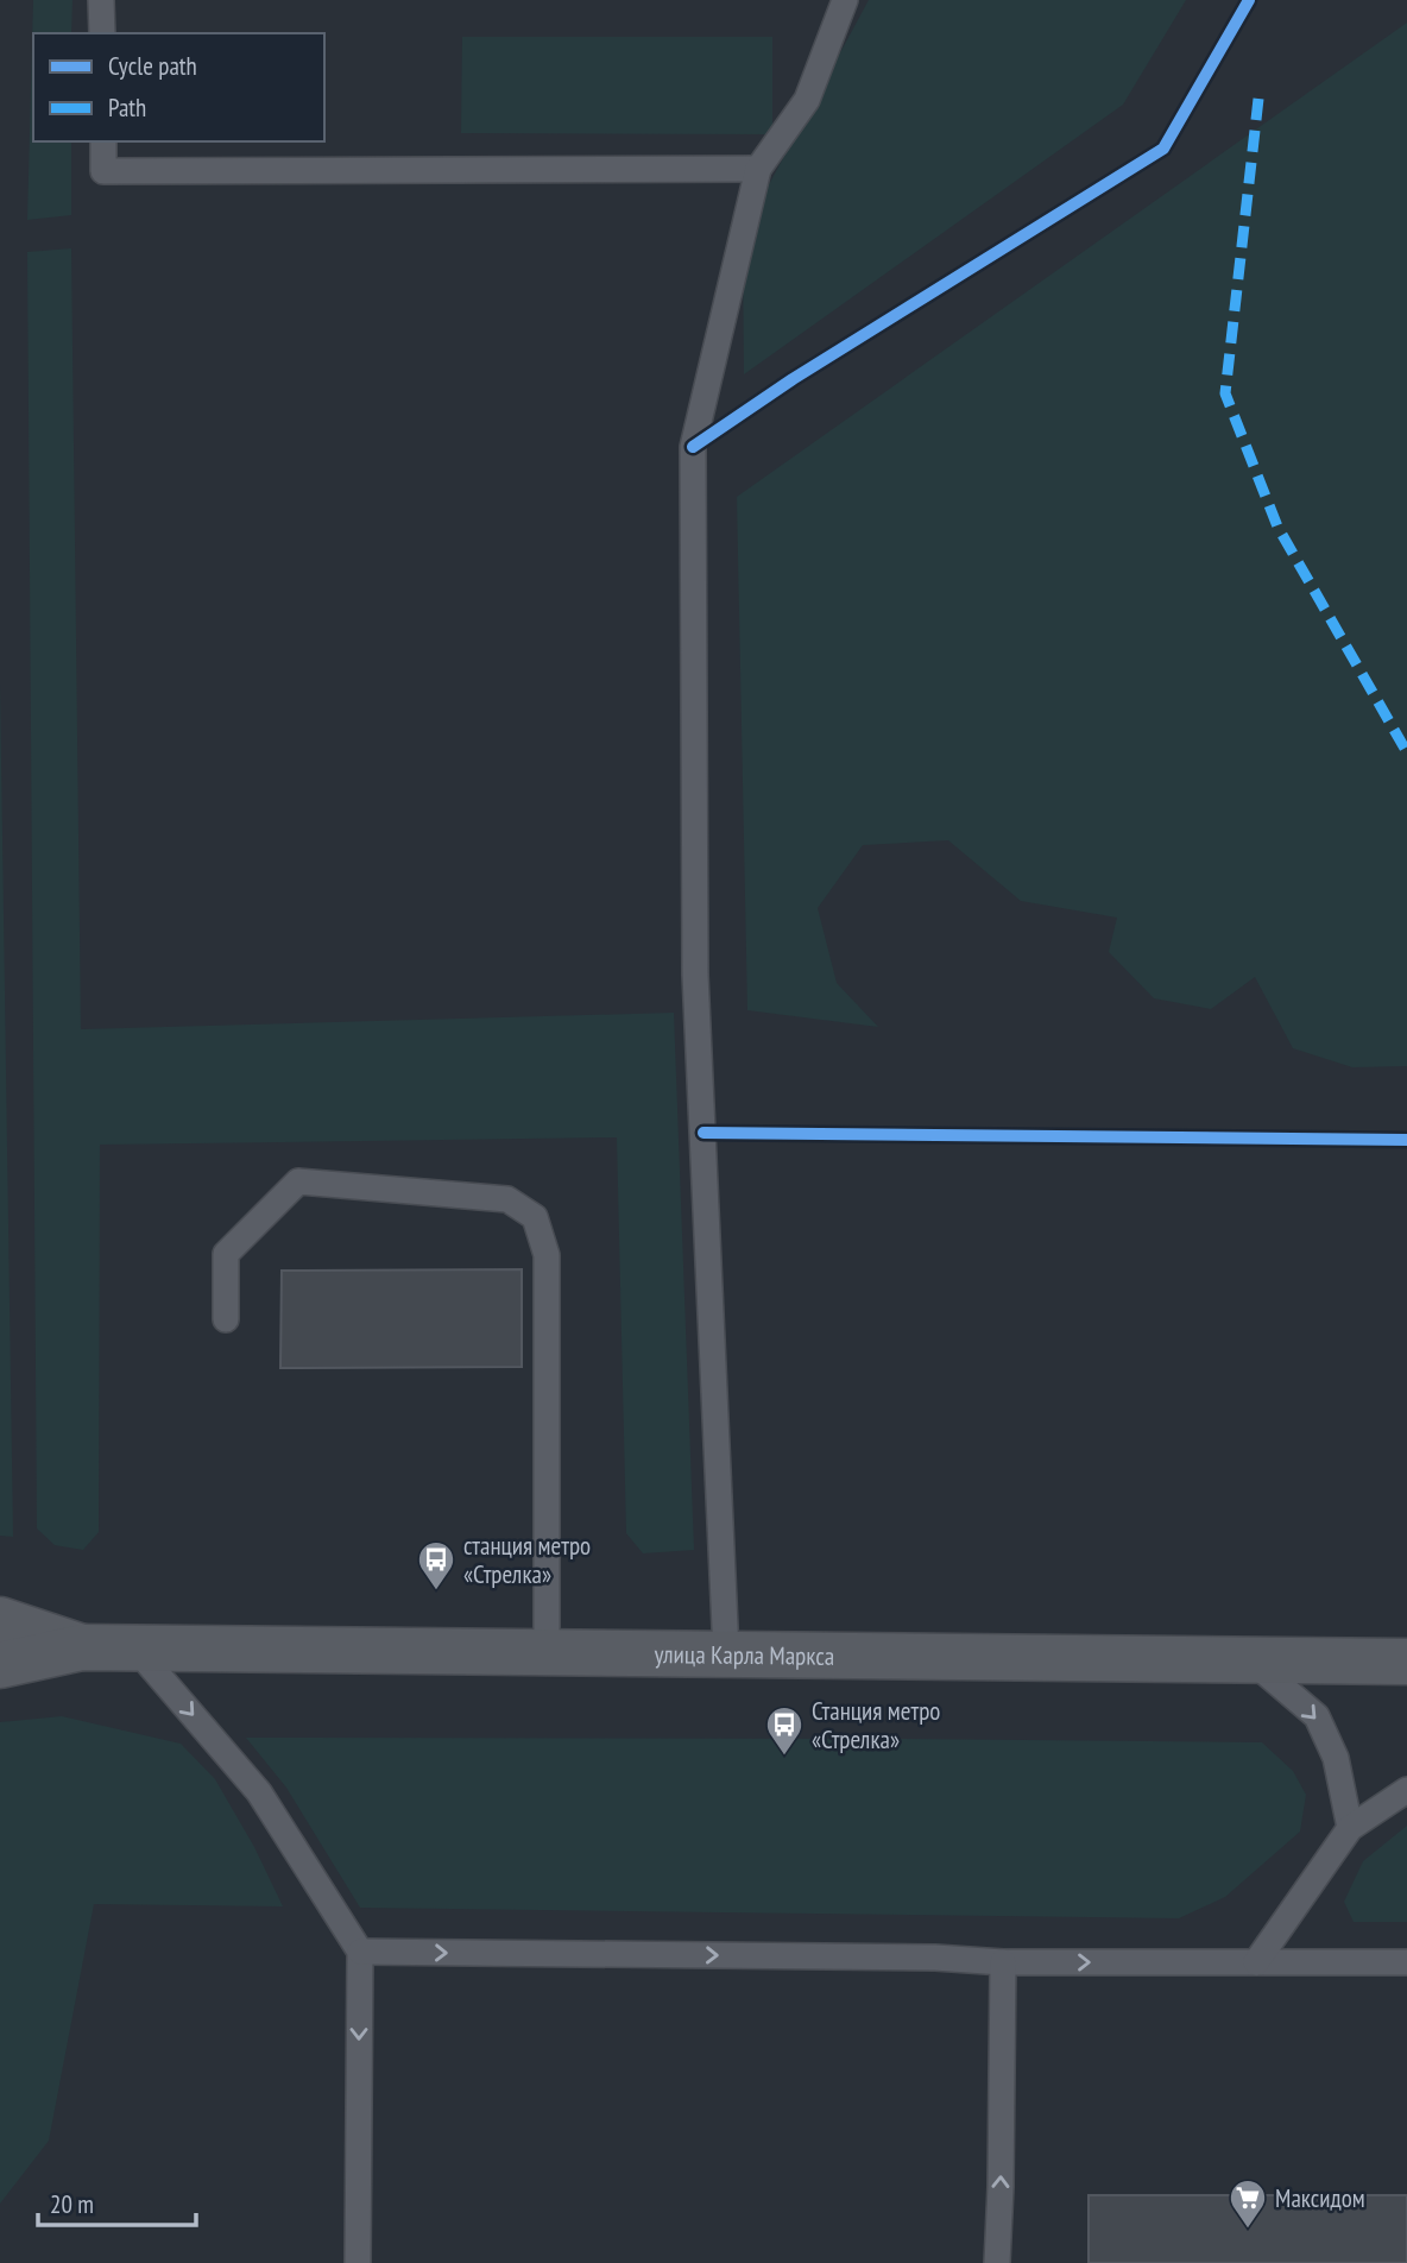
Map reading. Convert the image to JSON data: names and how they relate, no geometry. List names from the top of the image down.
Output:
{
  "streets": {
    "main road": ["улица Карла Маркса"]
  },
  "places": {
    "bus stop": ["станция метро «Стрелка»", "Станция метро «Стрелка»"],
    "supermarket": ["Максидом"]
  },
  "legend": ["Cycle path", "Path"],
  "scale_bar": "20 m"
}
